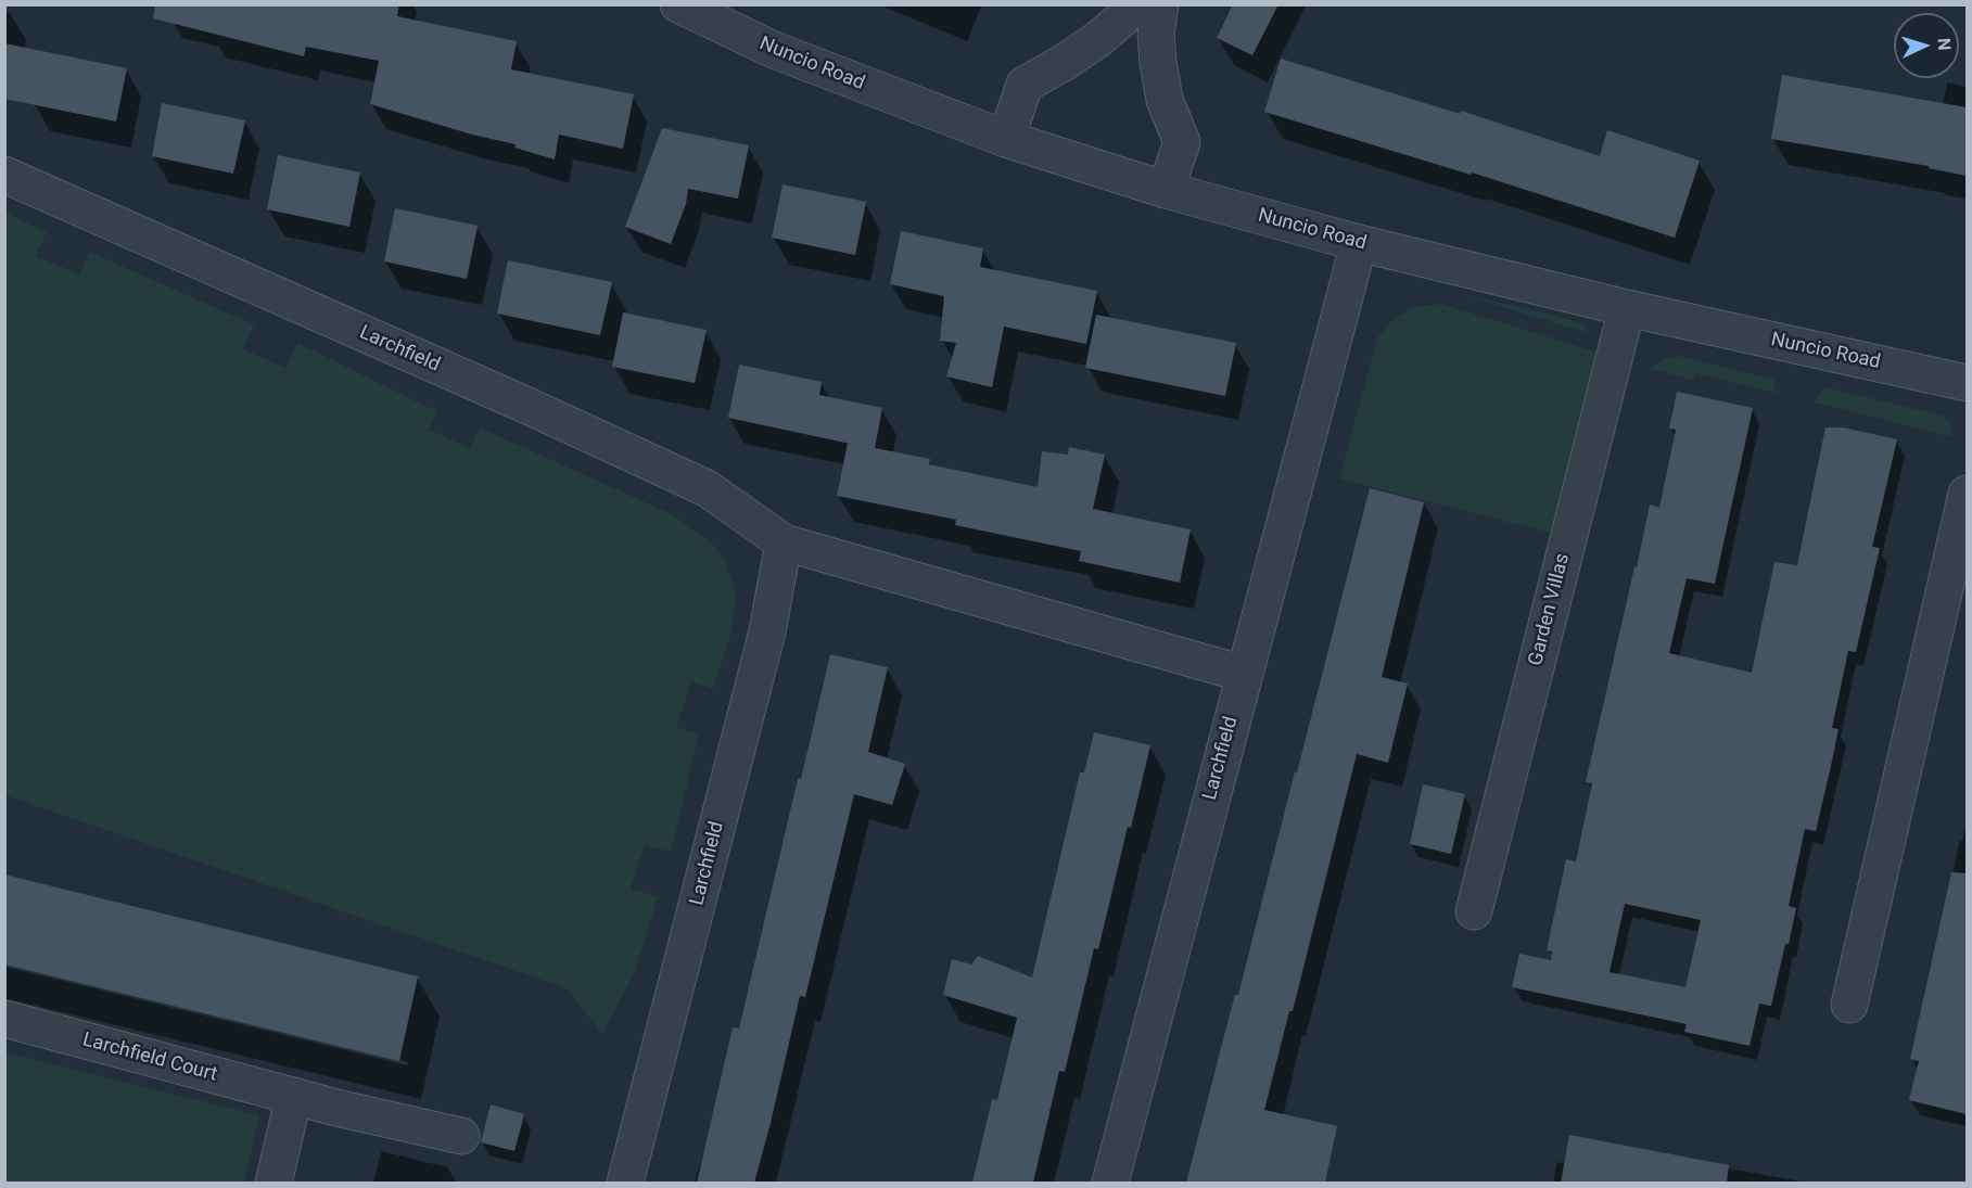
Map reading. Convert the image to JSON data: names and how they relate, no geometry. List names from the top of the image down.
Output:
{
  "streets": {
    "street": [
      "Nuncio Road",
      "Larchfield",
      "Garden Villas",
      "Larchfield Court"
    ]
  },
  "crossings": [
    ["Nuncio Road", "Larchfield"],
    ["Nuncio Road", "Garden Villas"]
  ],
  "north": "right"
}
